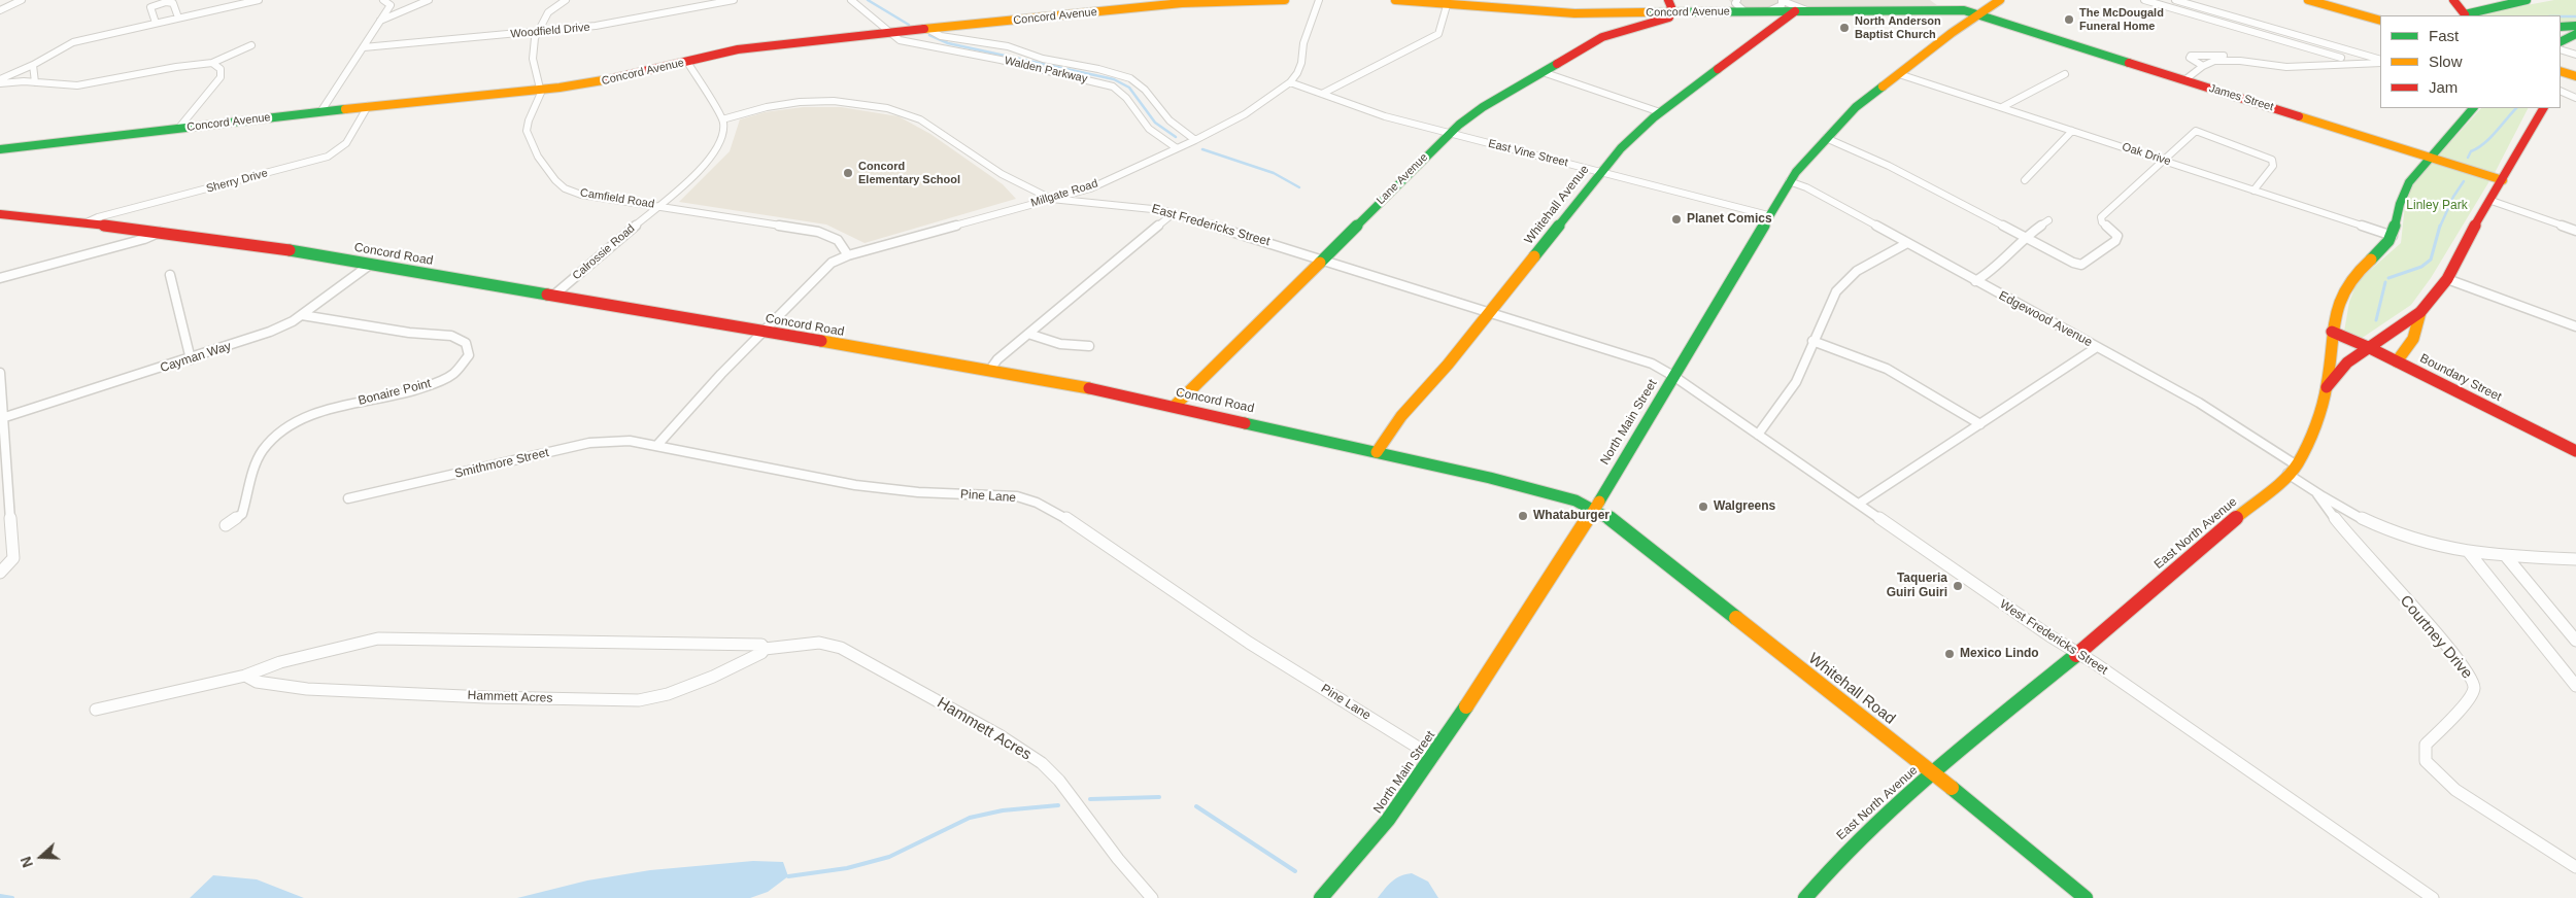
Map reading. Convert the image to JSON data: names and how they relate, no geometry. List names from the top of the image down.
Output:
{
  "streets": {
    "street": [
      "Concord Avenue",
      "Woodfield Drive",
      "Walden Parkway",
      "James Street",
      "East Vine Street",
      "Oak Drive",
      "Lane Avenue",
      "Sherry Drive",
      "Millgate Road",
      "Camfield Road",
      "Whitehall Avenue",
      "East Fredericks Street",
      "Calrossie Road",
      "Concord Road",
      "Edgewood Avenue",
      "Cayman Way",
      "Boundary Street",
      "Bonaire Point",
      "North Main Street",
      "Smithmore Street",
      "Pine Lane",
      "East North Avenue",
      "West Fredericks Street",
      "Courtney Drive",
      "Whitehall Road",
      "Hammett Acres"
    ]
  },
  "crossings": [
    ["Concord Avenue", "Walden Parkway"],
    ["Concord Avenue", "James Street"],
    ["Concord Avenue", "Lane Avenue"],
    ["Concord Avenue", "Sherry Drive"],
    ["Concord Avenue", "Camfield Road"],
    ["Concord Avenue", "Whitehall Avenue"],
    ["Concord Avenue", "East Fredericks Street"],
    ["Concord Avenue", "Calrossie Road"],
    ["Concord Avenue", "North Main Street"],
    ["Walden Parkway", "Millgate Road"],
    ["James Street", "North Main Street"],
    ["East Vine Street", "Lane Avenue"],
    ["East Vine Street", "Millgate Road"],
    ["East Vine Street", "Whitehall Avenue"],
    ["East Vine Street", "North Main Street"],
    ["Oak Drive", "North Main Street"],
    ["Oak Drive", "East North Avenue"],
    ["Lane Avenue", "East Fredericks Street"],
    ["Lane Avenue", "Concord Road"],
    ["Sherry Drive", "Concord Road"],
    ["Millgate Road", "Camfield Road"],
    ["Millgate Road", "East Fredericks Street"],
    ["Millgate Road", "Concord Road"],
    ["Camfield Road", "East Fredericks Street"],
    ["Camfield Road", "Calrossie Road"],
    ["Whitehall Avenue", "East Fredericks Street"],
    ["Whitehall Avenue", "Concord Road"],
    ["East Fredericks Street", "Calrossie Road"],
    ["East Fredericks Street", "North Main Street"],
    ["East Fredericks Street", "West Fredericks Street"],
    ["Calrossie Road", "Concord Road"],
    ["Concord Road", "Cayman Way"],
    ["Concord Road", "North Main Street"],
    ["Concord Road", "Whitehall Road"],
    ["Edgewood Avenue", "North Main Street"],
    ["Edgewood Avenue", "East North Avenue"],
    ["Cayman Way", "Bonaire Point"],
    ["Boundary Street", "East North Avenue"],
    ["North Main Street", "Pine Lane"],
    ["North Main Street", "West Fredericks Street"],
    ["North Main Street", "Whitehall Road"],
    ["Smithmore Street", "Pine Lane"],
    ["East North Avenue", "West Fredericks Street"],
    ["East North Avenue", "Whitehall Road"]
  ],
  "parks": ["Linley Park"],
  "places": [
    "The McDougald Funeral Home",
    "North Anderson Baptist Church",
    "Concord Elementary School",
    "Planet Comics",
    "Walgreens",
    "Whataburger",
    "Taqueria Guiri Guiri",
    "Mexico Lindo"
  ],
  "legend": ["Fast", "Slow", "Jam"],
  "north": "left"
}
